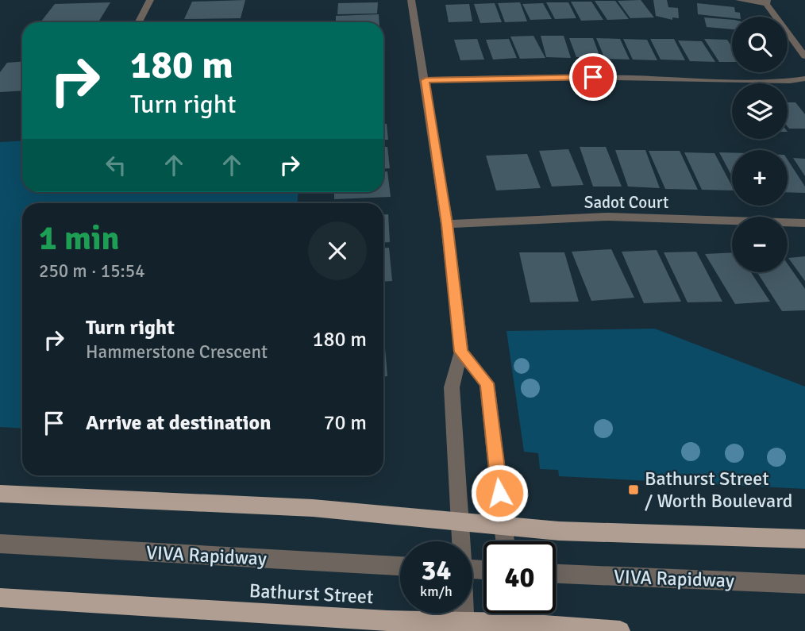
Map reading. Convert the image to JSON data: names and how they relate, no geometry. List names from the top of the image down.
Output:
{
  "streets": {
    "main road": ["Bathurst Street"],
    "street": ["Sadot Court", "VIVA Rapidway"]
  },
  "places": {
    "transit": ["Bathurst Street / Worth Boulevard"]
  },
  "page": {
    "map_buttons": ["+", "−"],
    "turn": ["180 m", "Turn right"],
    "heading": ["1 min", "250 m · 15:54"],
    "list": [
      {
        "name": "Turn right",
        "note": "Hammerstone Crescent",
        "value": "180 m"
      },
      {
        "name": "Arrive at destination",
        "value": "70 m"
      }
    ],
    "speed": "34 km/h",
    "limit": "40"
  }
}
